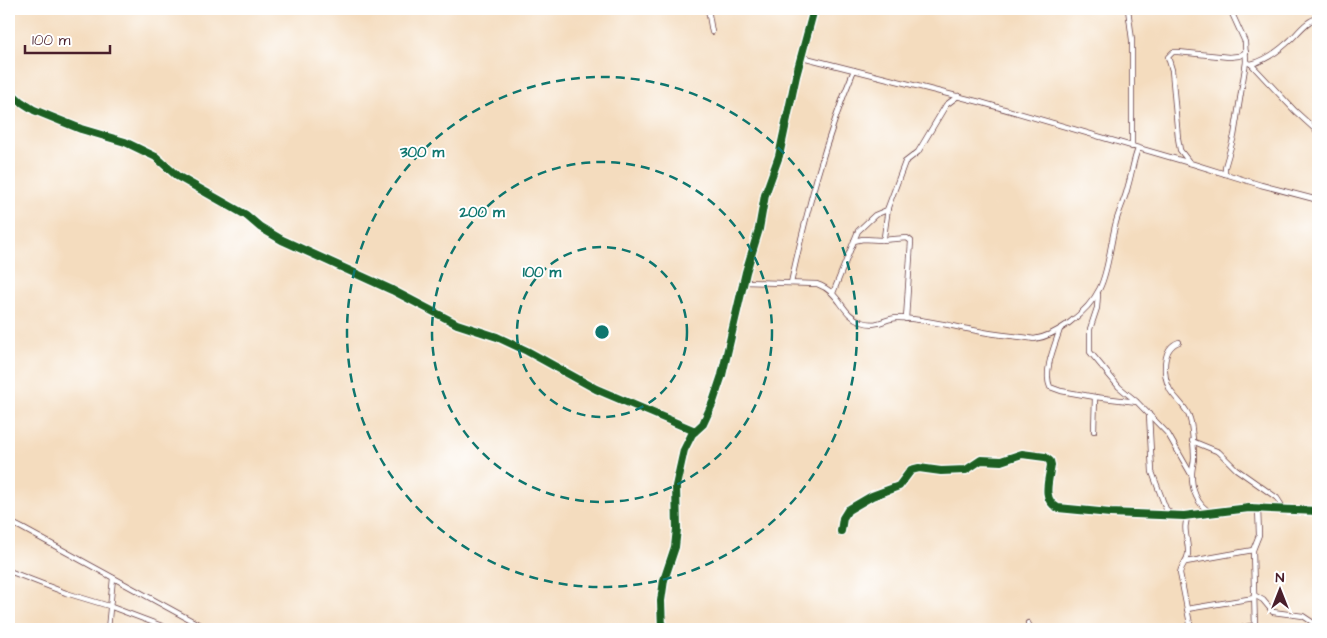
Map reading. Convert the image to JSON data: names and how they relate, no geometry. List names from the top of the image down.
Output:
{
  "scale_bar": "100 m",
  "north": "top",
  "rings": ["300 m", "200 m", "100 m"]
}
